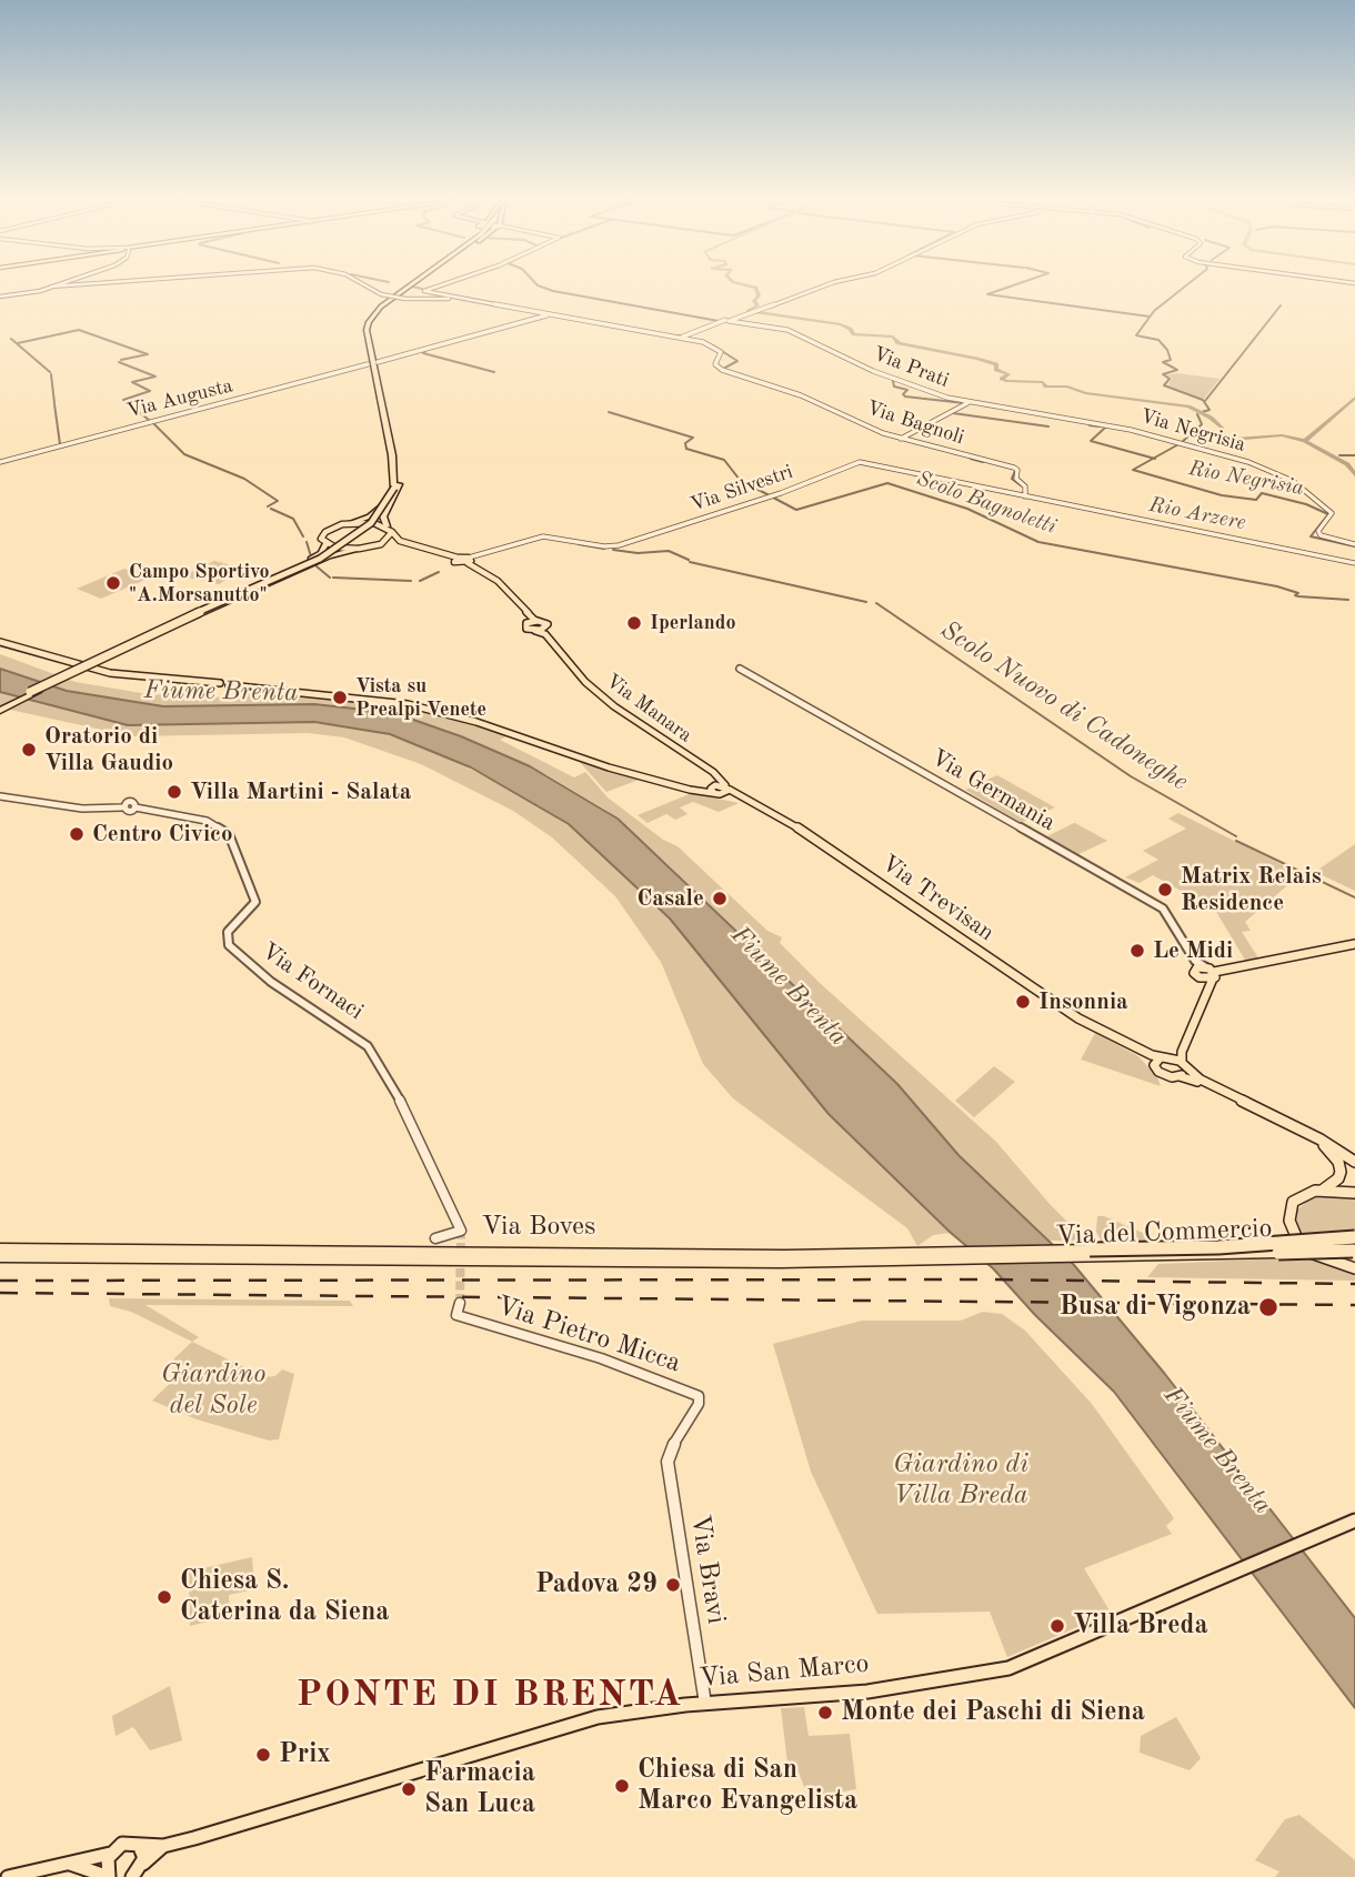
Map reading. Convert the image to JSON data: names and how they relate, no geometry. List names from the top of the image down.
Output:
{
  "streets": {
    "highway": ["Via Boves", "Via del Commercio"],
    "main road": ["Via Manara", "Via Trevisan", "Via San Marco"],
    "street": [
      "Via Prati",
      "Via Augusta",
      "Via Bagnoli",
      "Via Negrisia",
      "Via Silvestri",
      "Via Germania",
      "Via Fornaci",
      "Via Pietro Micca",
      "Via Bravi"
    ]
  },
  "crossings": [
    ["Via Prati", "Via Bagnoli"],
    ["Via Prati", "Via Negrisia"],
    ["Via Bagnoli", "Via Silvestri"],
    ["Via Manara", "Via Trevisan"],
    ["Via Boves", "Via del Commercio"],
    ["Via Pietro Micca", "Via Bravi"],
    ["Via Bravi", "Via San Marco"]
  ],
  "districts": ["PONTE DI BRENTA"],
  "water": [
    "Rio Negrisia",
    "Scolo Bagnoletti",
    "Rio Arzere",
    "Fiume Brenta",
    "Scolo Nuovo di Cadoneghe"
  ],
  "parks": ["Giardino del Sole", "Giardino di Villa Breda"],
  "places": [
    "Campo Sportivo \"A.Morsanutto\"",
    "Iperlando",
    "Vista su Prealpi Venete",
    "Oratorio di Villa Gaudio",
    "Villa Martini - Salata",
    "Centro Civico",
    "Matrix Relais Residence",
    "Casale",
    "Le Midi",
    "Insonnia",
    "Busa di Vigonza",
    "Padova 29",
    "Chiesa S. Caterina da Siena",
    "Villa Breda",
    "Monte dei Paschi di Siena",
    "Prix",
    "Chiesa di San Marco Evangelista",
    "Farmacia San Luca"
  ]
}
